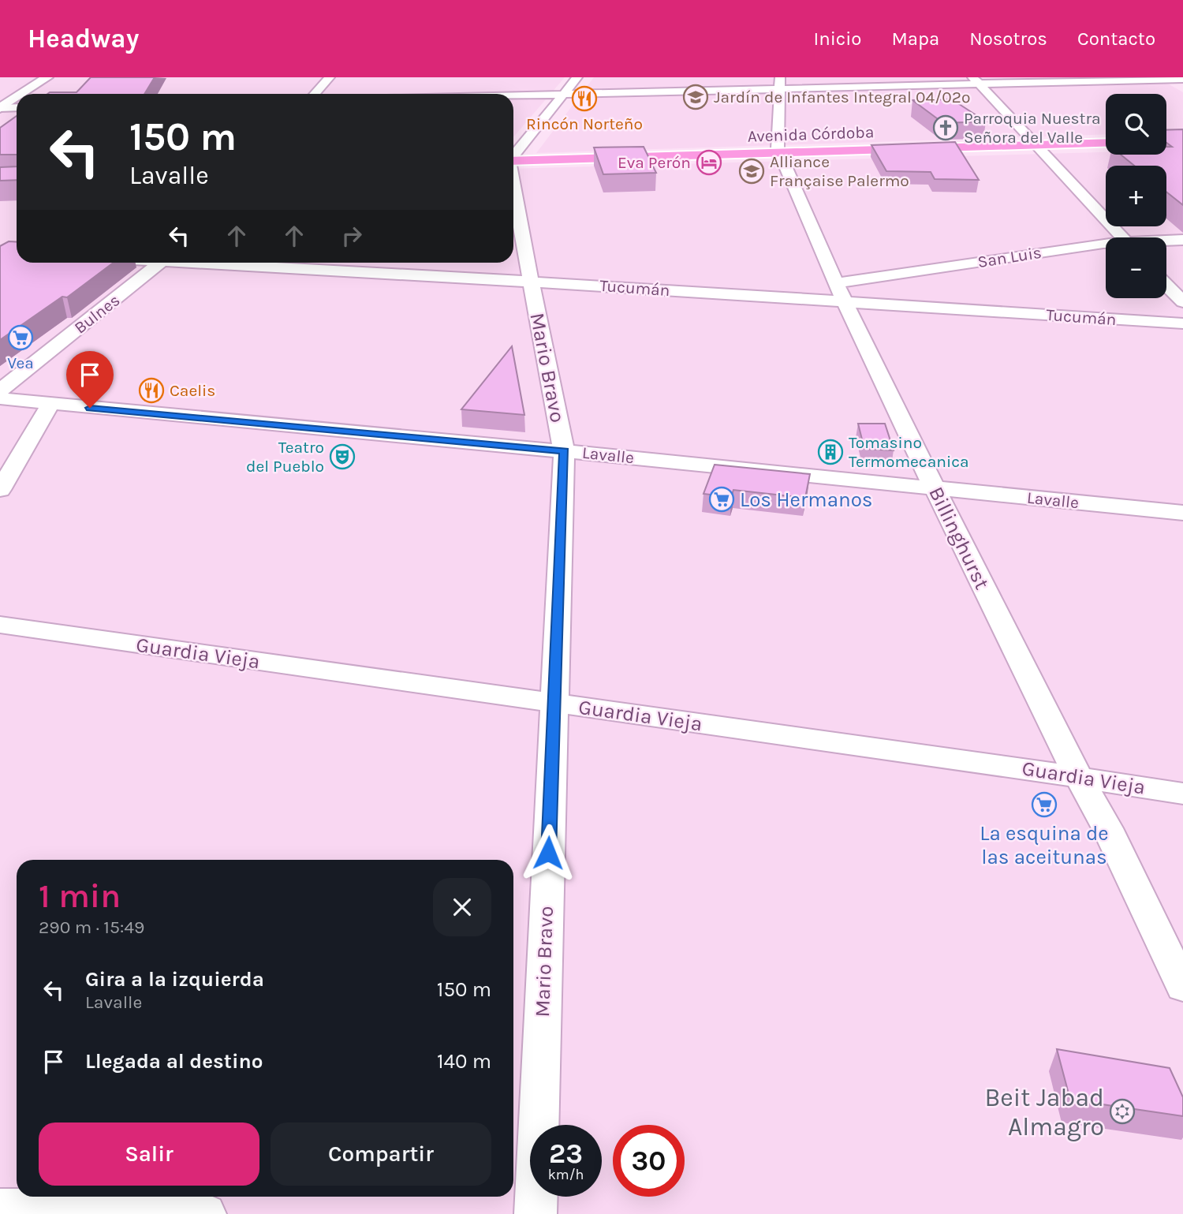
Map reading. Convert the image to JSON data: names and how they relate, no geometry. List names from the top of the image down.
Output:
{
  "streets": {
    "main road": ["Avenida Córdoba"],
    "street": [
      "San Luis",
      "Tucumán",
      "Bulnes",
      "Mario Bravo",
      "Lavalle",
      "Billinghurst",
      "Guardia Vieja"
    ]
  },
  "crossings": [
    ["Avenida Córdoba", "Billinghurst"],
    ["San Luis", "Tucumán"],
    ["San Luis", "Billinghurst"],
    ["Tucumán", "Mario Bravo"],
    ["Tucumán", "Billinghurst"],
    ["Mario Bravo", "Lavalle"],
    ["Mario Bravo", "Guardia Vieja"],
    ["Lavalle", "Billinghurst"],
    ["Billinghurst", "Guardia Vieja"]
  ],
  "places": {
    "school or university": ["Jardín de Infantes Integral 04/02º", "Alliance Française Palermo"],
    "restaurant": ["Rincón Norteño", "Caelis"],
    "church": ["Parroquia Nuestra Señora del Valle"],
    "hotel": ["Eva Perón"],
    "supermarket": ["Vea", "Los Hermanos", "La esquina de las aceitunas"],
    "building": ["Tomasino Termomecanica"],
    "theatre": ["Teatro del Pueblo"],
    "synagogue": ["Beit Jabad Almagro"]
  },
  "page": {
    "header": "Headway",
    "nav": [
      "Inicio",
      "Mapa",
      "Nosotros",
      "Contacto"
    ],
    "map_buttons": ["+", "−"],
    "turn": ["150 m", "Lavalle"],
    "heading": ["1 min", "290 m · 15:49"],
    "list": [
      {
        "name": "Gira a la izquierda",
        "note": "Lavalle",
        "value": "150 m"
      },
      {
        "name": "Llegada al destino",
        "value": "140 m"
      }
    ],
    "buttons": ["Salir", "Compartir"],
    "speed": "23 km/h",
    "limit": "30"
  }
}
